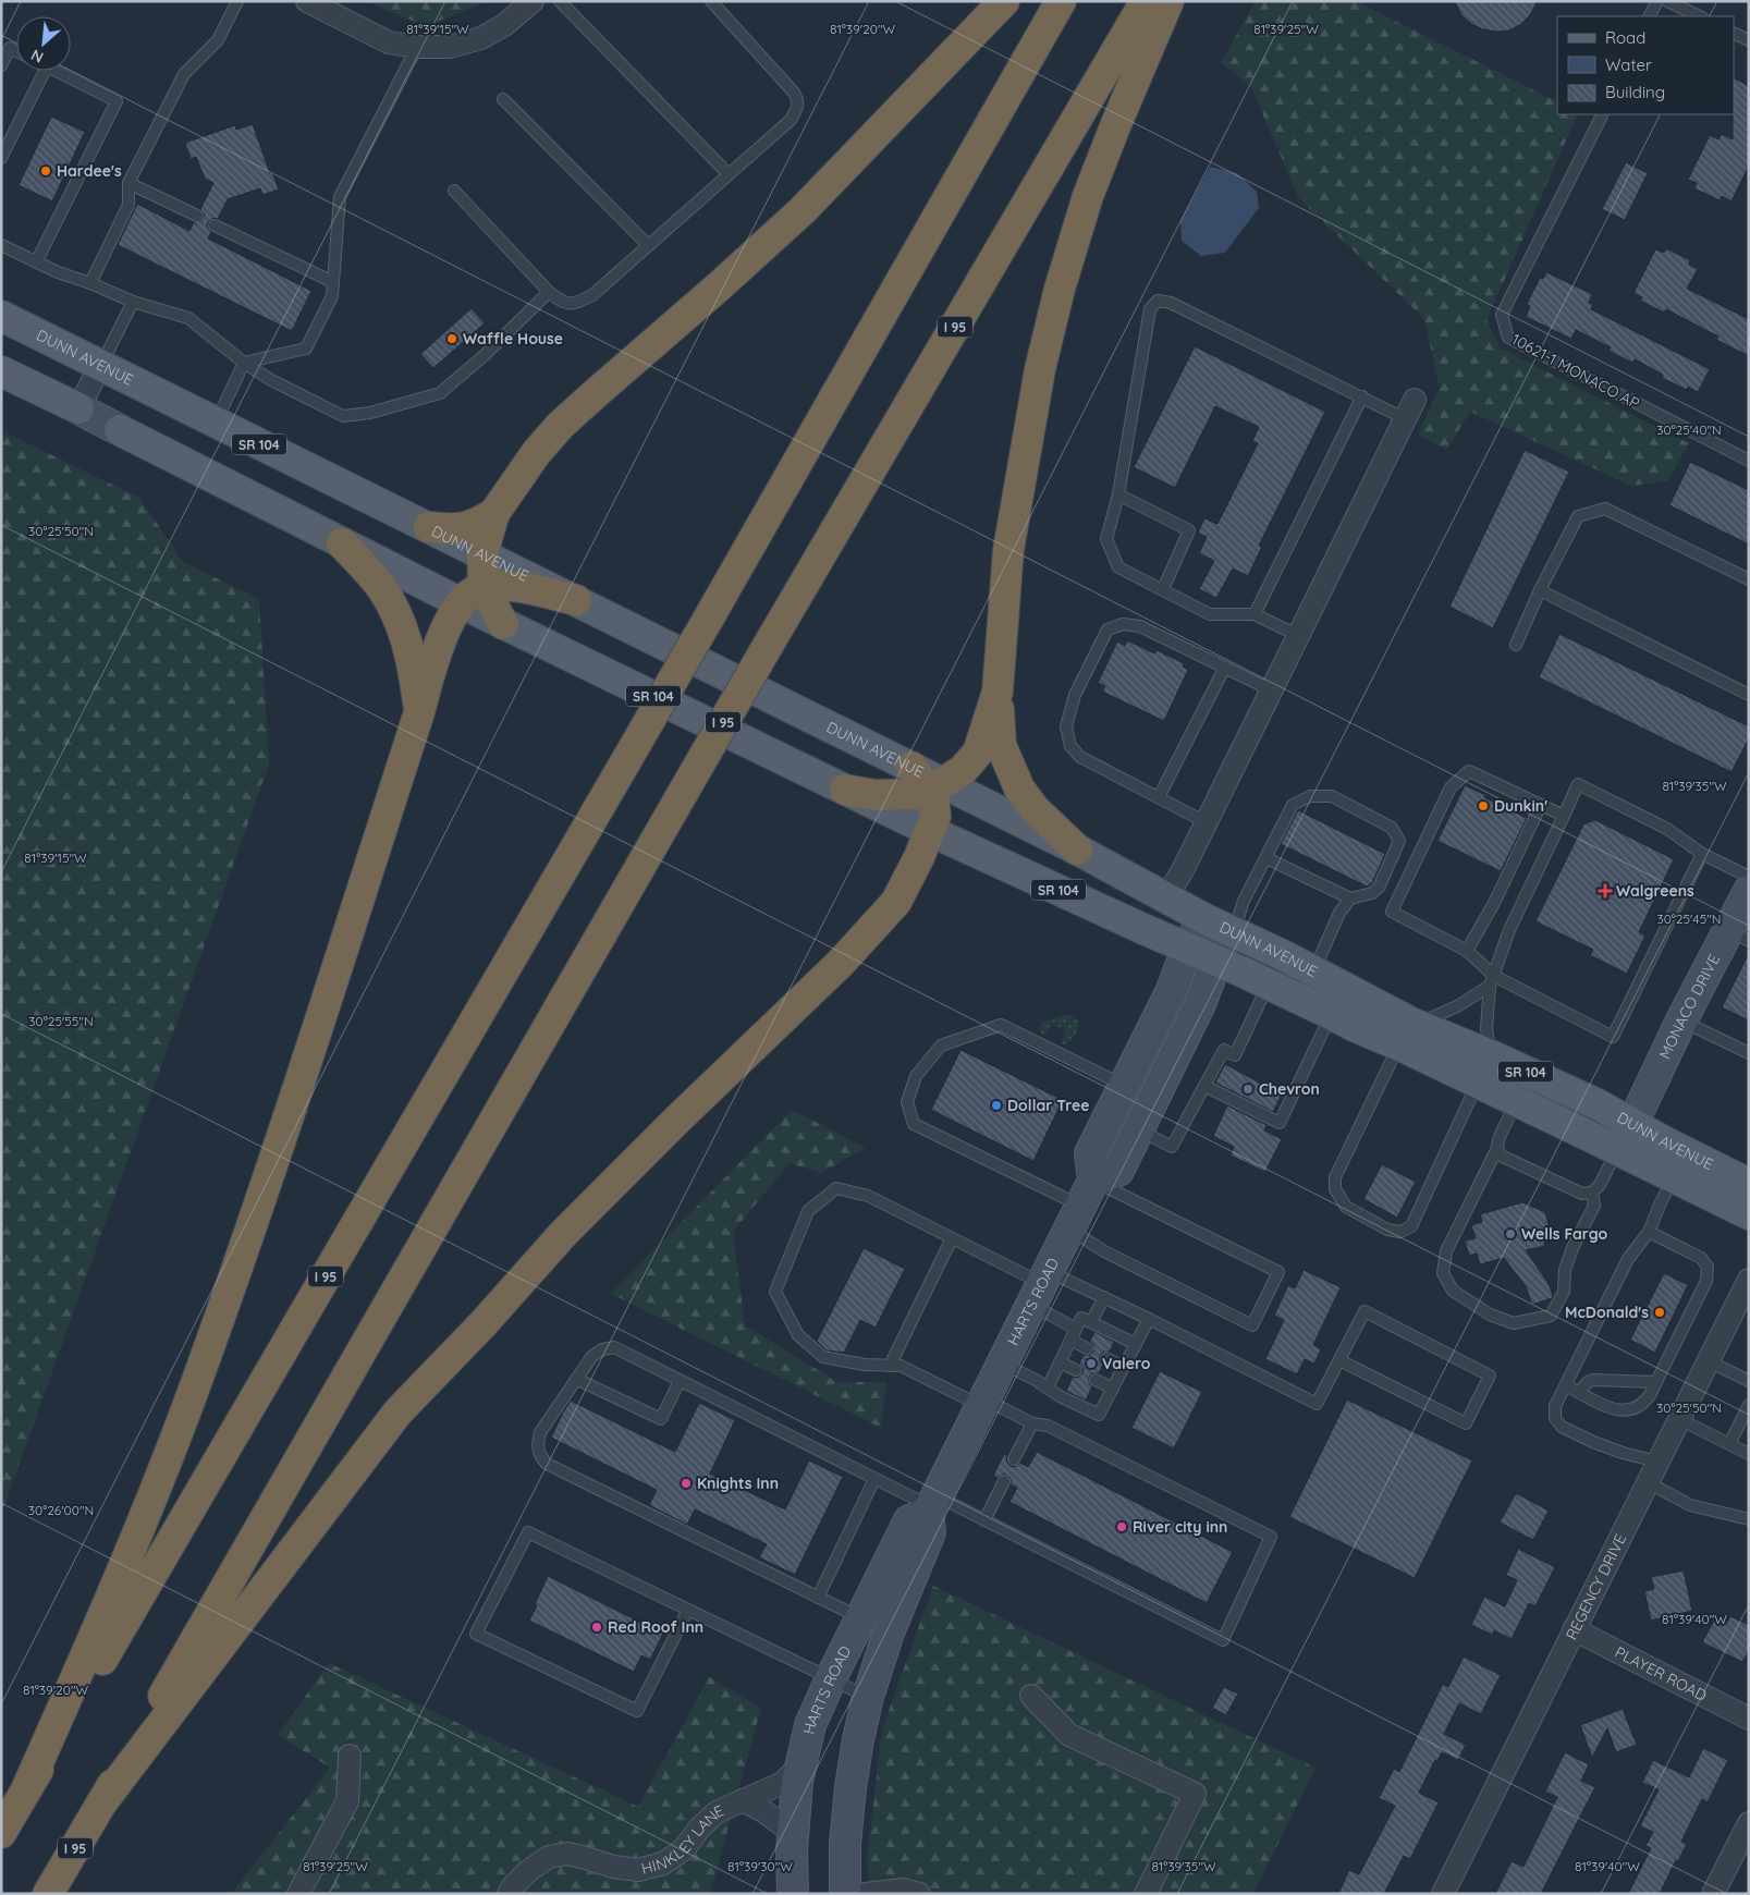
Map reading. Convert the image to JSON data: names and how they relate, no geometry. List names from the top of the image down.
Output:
{
  "streets": {
    "highway": ["I 95"],
    "main road": ["DUNN AVENUE", "SR 104"],
    "street": [
      "MONACO DRIVE",
      "HARTS ROAD",
      "REGENCY DRIVE",
      "PLAYER ROAD",
      "HINKLEY LANE"
    ],
    "lane": ["10621-1 MONACO AP"]
  },
  "crossings": [
    ["DUNN AVENUE", "MONACO DRIVE"],
    ["HARTS ROAD", "HINKLEY LANE"],
    ["REGENCY DRIVE", "PLAYER ROAD"]
  ],
  "places": {
    "other": [
      "Hardee's",
      "Waffle House",
      "Dunkin'",
      "Chevron",
      "Dollar Tree",
      "Wells Fargo",
      "McDonald's",
      "Valero",
      "Knights Inn",
      "River city inn",
      "Red Roof Inn"
    ],
    "health": ["Walgreens"]
  },
  "legend": ["Road", "Water", "Building"],
  "north": "bottom left",
  "coordinates": [
    "81°39'15\"W",
    "81°39'20\"W",
    "81°39'25\"W",
    "30°25'40\"N",
    "30°25'50\"N",
    "81°39'35\"W",
    "30°25'45\"N",
    "30°25'55\"N",
    "30°26'00\"N",
    "81°39'40\"W",
    "81°39'30\"W"
  ]
}
